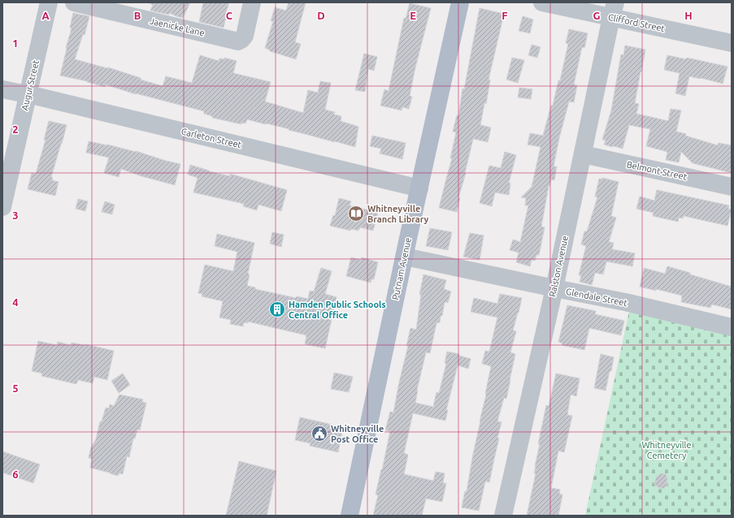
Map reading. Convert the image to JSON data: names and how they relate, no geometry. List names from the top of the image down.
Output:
{
  "streets": {
    "main road": ["Putnam Avenue"],
    "street": [
      "Clifford Street",
      "Jaenicke Lane",
      "Augur Street",
      "Carleton Street",
      "Belmont Street",
      "Ralston Avenue",
      "Glendale Street"
    ]
  },
  "crossings": [
    ["Clifford Street", "Ralston Avenue"],
    ["Augur Street", "Carleton Street"],
    ["Carleton Street", "Putnam Avenue"],
    ["Belmont Street", "Ralston Avenue"],
    ["Ralston Avenue", "Glendale Street"],
    ["Putnam Avenue", "Glendale Street"]
  ],
  "parks": ["Whitneyville Cemetery"],
  "places": {
    "library": ["Whitneyville Branch Library"],
    "building": ["Hamden Public Schools Central Office"],
    "public building": ["Whitneyville Post Office"]
  },
  "grid": {
    "columns": [
      "A",
      "B",
      "C",
      "D",
      "E",
      "F",
      "G",
      "H"
    ],
    "rows": [
      "1",
      "2",
      "3",
      "4",
      "5",
      "6"
    ]
  }
}
